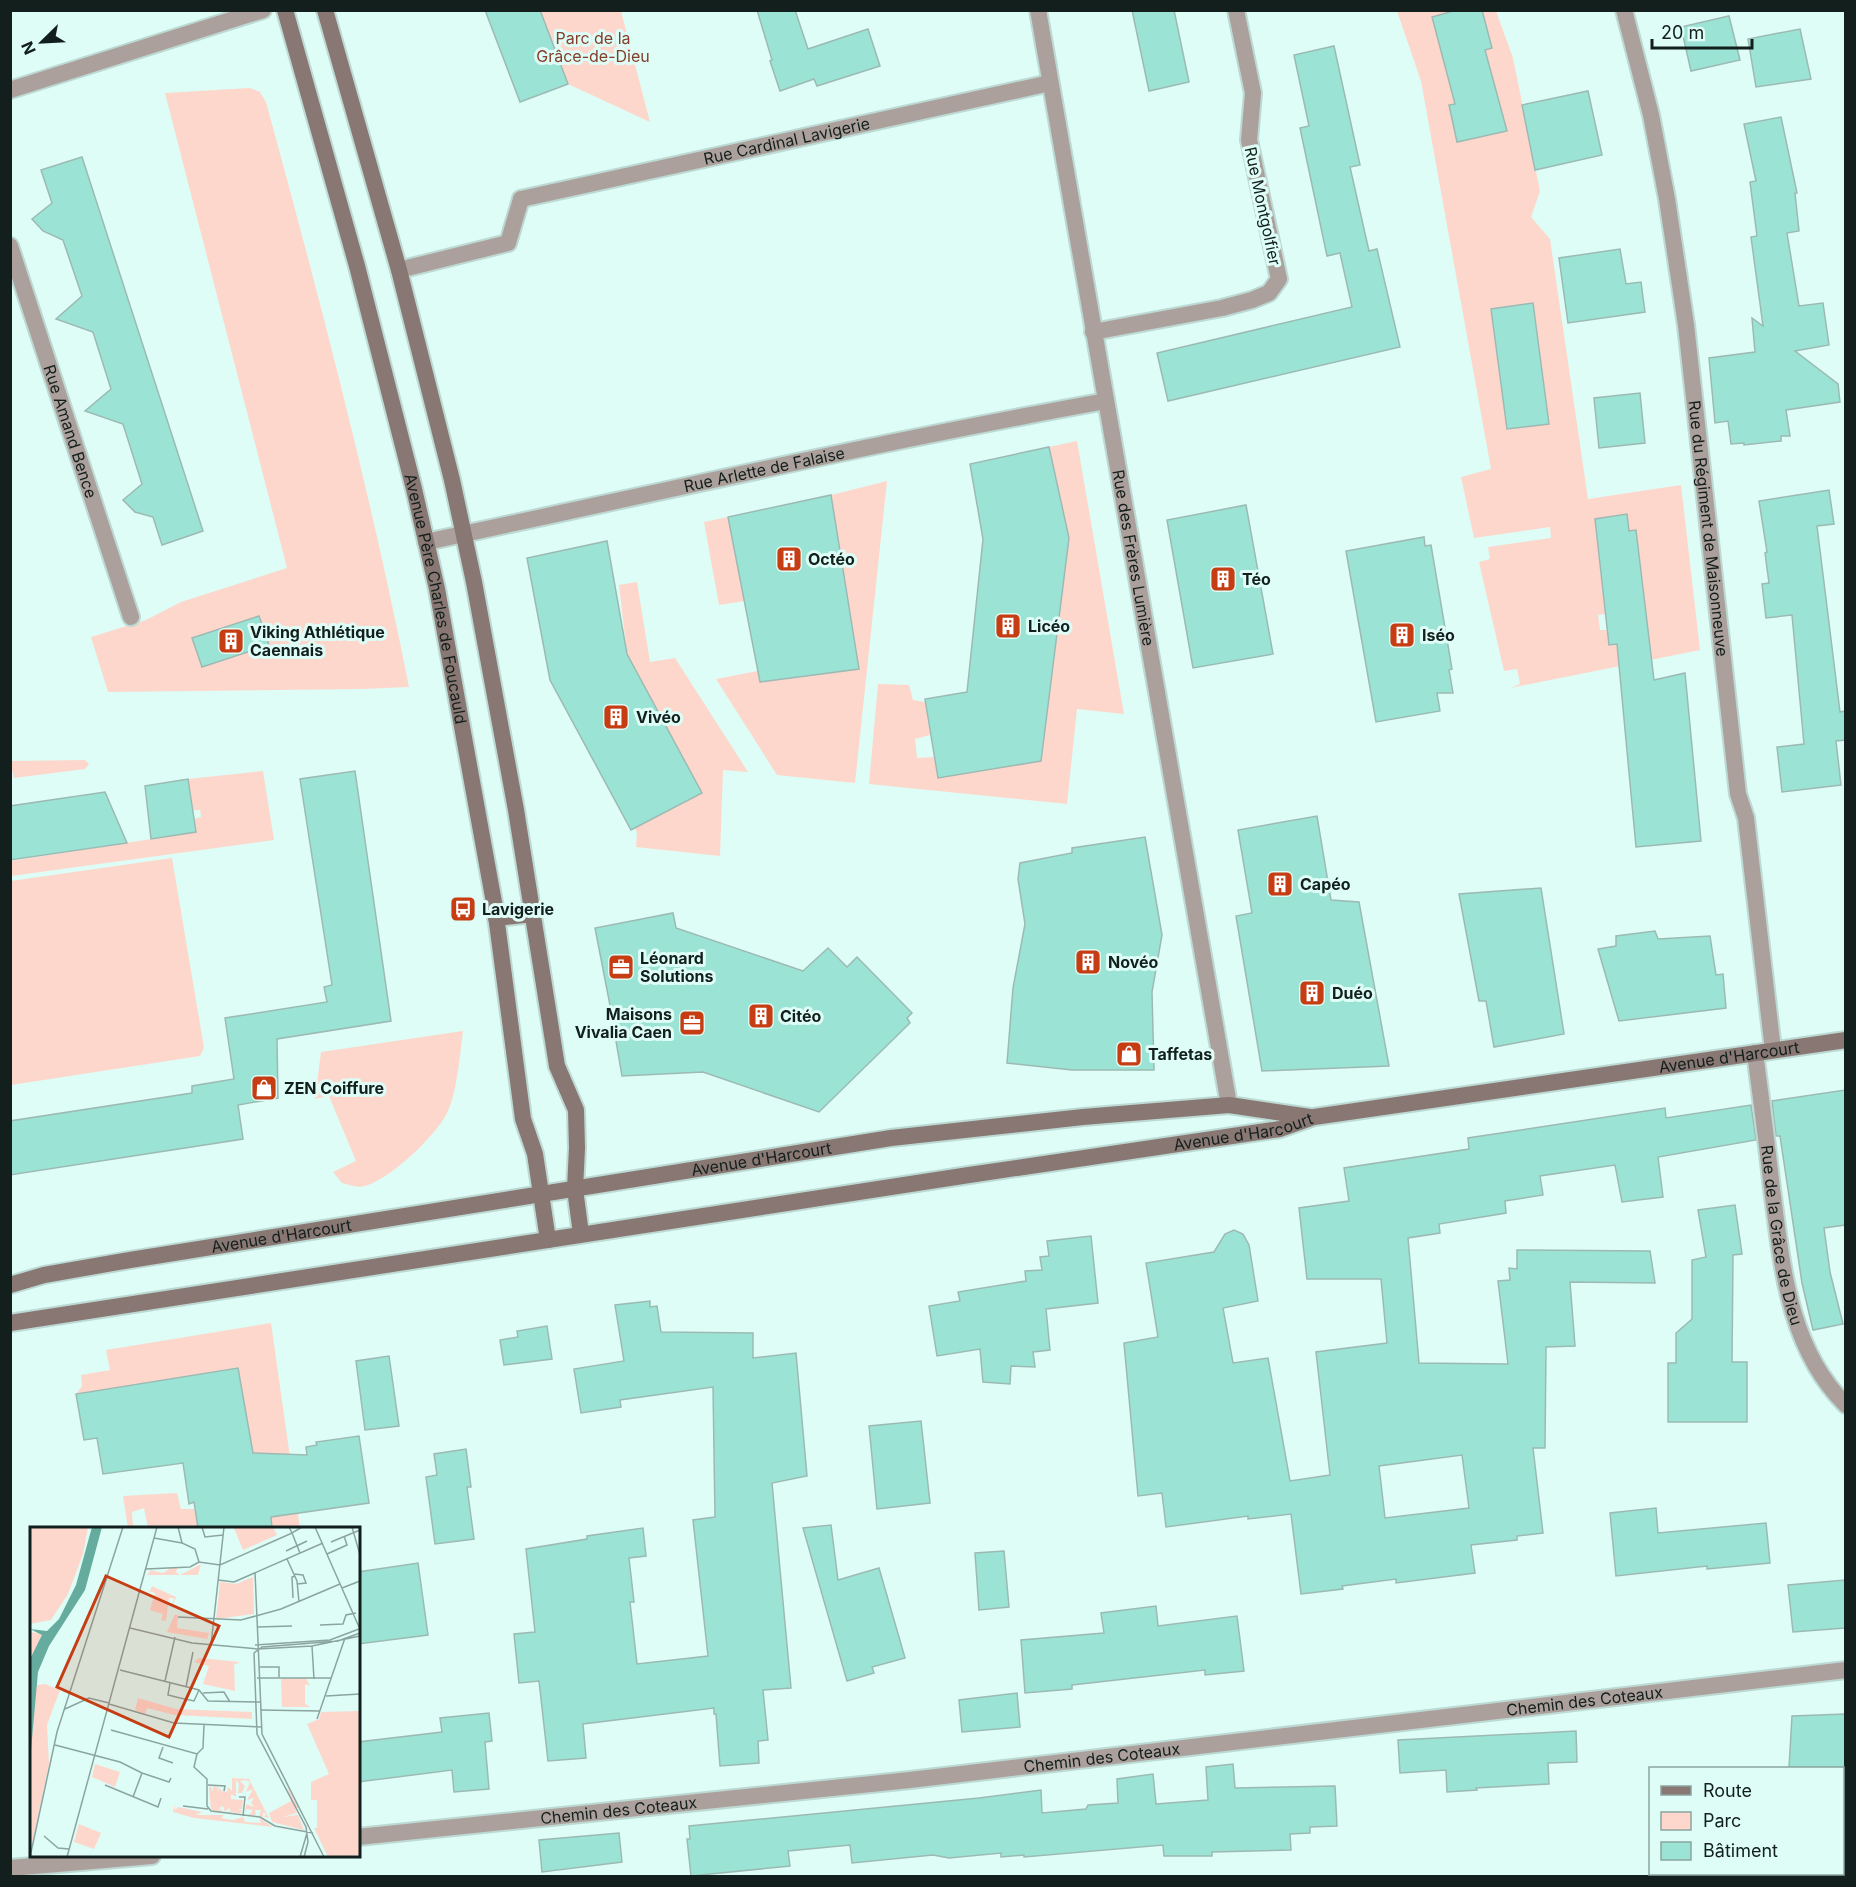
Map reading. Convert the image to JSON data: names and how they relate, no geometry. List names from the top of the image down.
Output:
{
  "streets": {
    "main road": ["Avenue Père Charles de Foucauld", "Avenue d'Harcourt"],
    "street": [
      "Rue Cardinal Lavigerie",
      "Rue Montgolfier",
      "Rue Amand Bence",
      "Rue Arlette de Falaise",
      "Rue du Régiment de Maisonneuve",
      "Rue des Frères Lumière",
      "Rue de la Grâce de Dieu",
      "Chemin des Coteaux"
    ]
  },
  "crossings": [
    ["Rue Cardinal Lavigerie", "Rue des Frères Lumière"],
    ["Rue Montgolfier", "Rue des Frères Lumière"],
    ["Rue Arlette de Falaise", "Rue des Frères Lumière"],
    ["Rue Arlette de Falaise", "Avenue Père Charles de Foucauld"],
    ["Rue du Régiment de Maisonneuve", "Avenue d'Harcourt"],
    ["Rue des Frères Lumière", "Avenue d'Harcourt"],
    ["Avenue Père Charles de Foucauld", "Avenue d'Harcourt"],
    ["Avenue d'Harcourt", "Rue de la Grâce de Dieu"]
  ],
  "parks": ["Parc de la Grâce-de-Dieu"],
  "places": {
    "building": [
      "Octéo",
      "Téo",
      "Licéo",
      "Iséo",
      "Viking Athlétique Caennais",
      "Vivéo",
      "Capéo",
      "Novéo",
      "Duéo",
      "Citéo"
    ],
    "bus stop": ["Lavigerie"],
    "office": ["Léonard Solutions", "Maisons Vivalia Caen"],
    "shop": ["Taffetas", "ZEN Coiffure"]
  },
  "legend": ["Route", "Parc", "Bâtiment"],
  "scale_bar": "20 m",
  "north": "bottom left"
}
